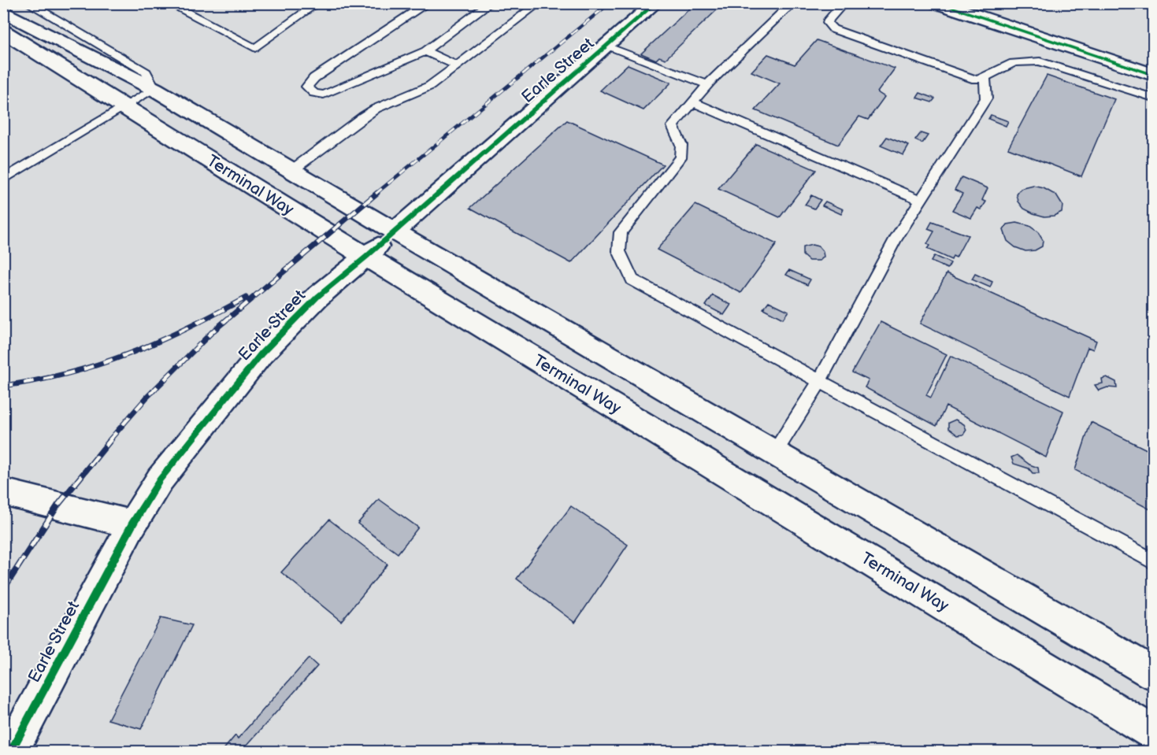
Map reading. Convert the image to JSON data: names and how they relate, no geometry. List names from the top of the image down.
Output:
{
  "streets": {
    "main road": ["Earle Street", "Terminal Way"]
  },
  "crossings": [
    ["Earle Street", "Terminal Way"]
  ]
}
